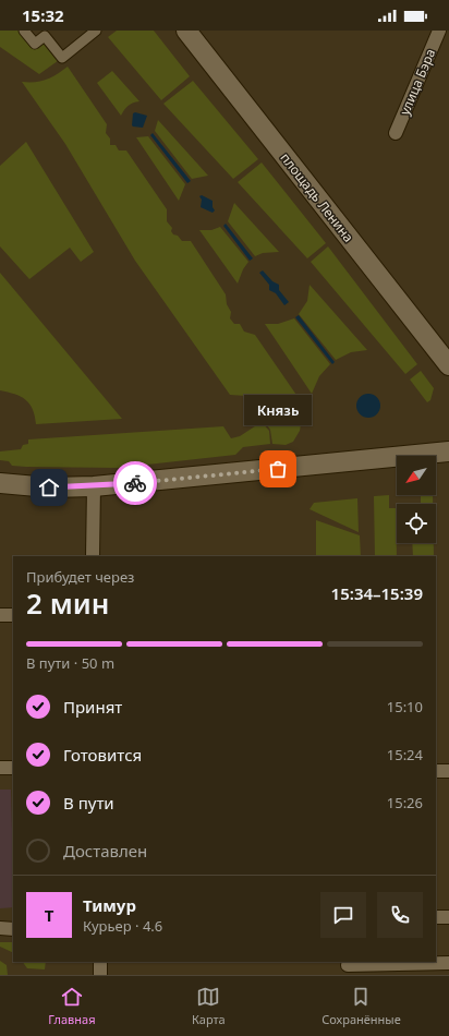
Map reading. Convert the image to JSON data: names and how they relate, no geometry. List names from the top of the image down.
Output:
{
  "streets": {
    "main road": ["площадь Ленина"],
    "street": ["улица Бэра"]
  },
  "places": ["Князь"],
  "north": "bottom left",
  "page": {
    "status": "15:32",
    "bubble": "Князь",
    "heading": ["2 мин", "Прибудет через", "15:34–15:39"],
    "panel": ["Тимур", "Курьер · 4.6"],
    "bar": "В пути · 50 m",
    "list": [
      ["Принят", "15:10"],
      ["Готовится", "15:24"],
      ["В пути", "15:26"],
      "Доставлен"
    ],
    "round": "Т",
    "tabs": ["Главная", "Карта", "Сохранённые"]
  }
}
